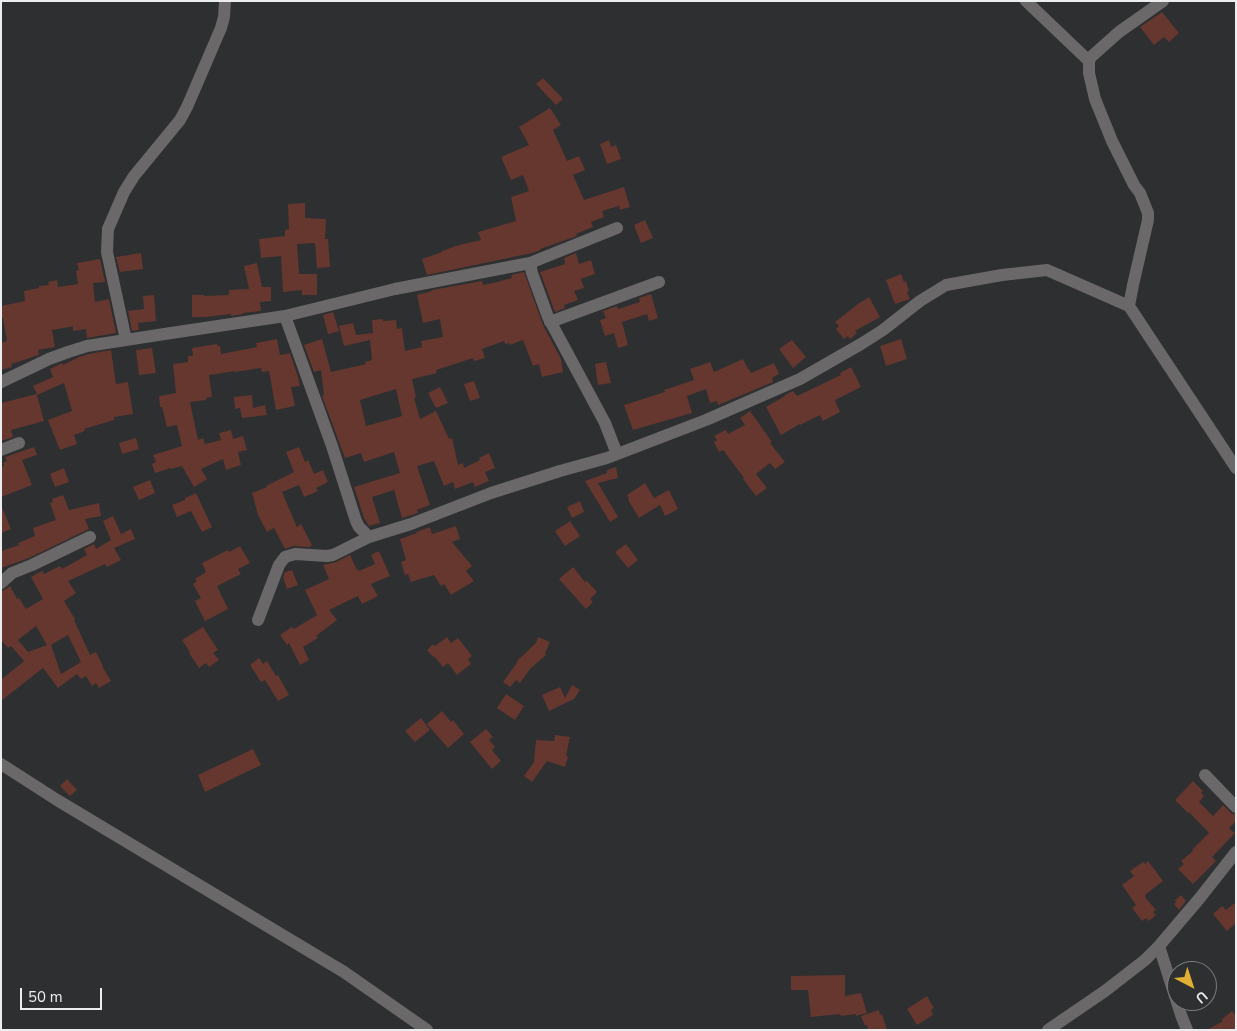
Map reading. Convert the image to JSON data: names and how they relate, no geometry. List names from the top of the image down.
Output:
{
  "scale_bar": "50 m",
  "north": "bottom right"
}
